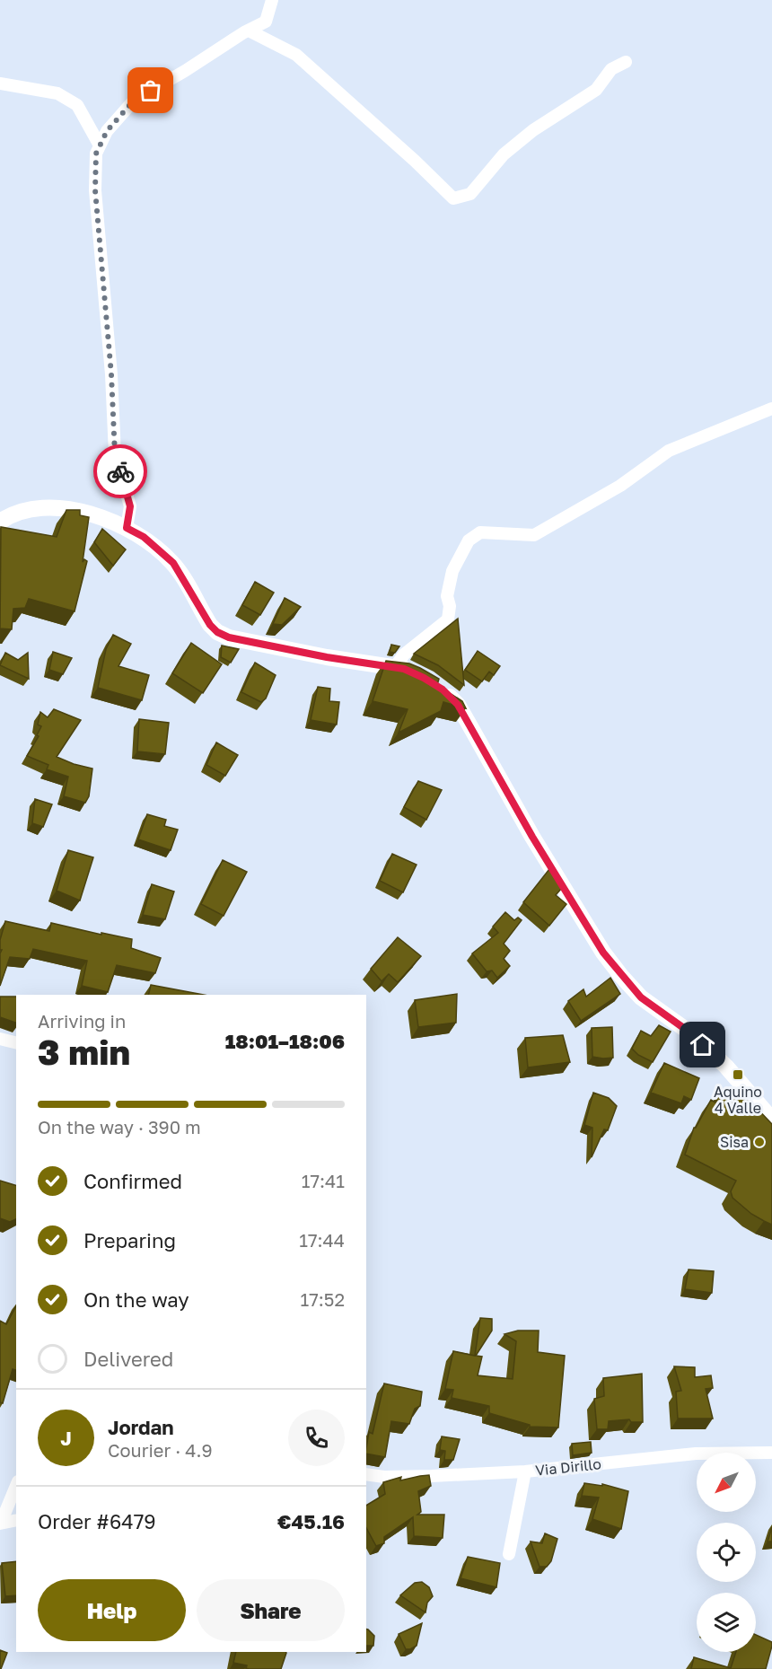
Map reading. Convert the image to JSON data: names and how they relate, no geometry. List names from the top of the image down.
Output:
{
  "streets": {
    "street": ["Via Dirillo"]
  },
  "places": {
    "transit": ["Aquino 4 Valle"],
    "other": ["Sisa"]
  },
  "north": "bottom left",
  "page": {
    "heading": ["3 min", "Arriving in", "18:01–18:06"],
    "panel": [
      "Jordan",
      "Courier · 4.9",
      "Order #6479",
      "€45.16"
    ],
    "bar": "On the way · 390 m",
    "list": [
      ["Confirmed", "17:41"],
      ["Preparing", "17:44"],
      ["On the way", "17:52"],
      "Delivered"
    ],
    "round": "J",
    "buttons": ["Help", "Share"]
  }
}
